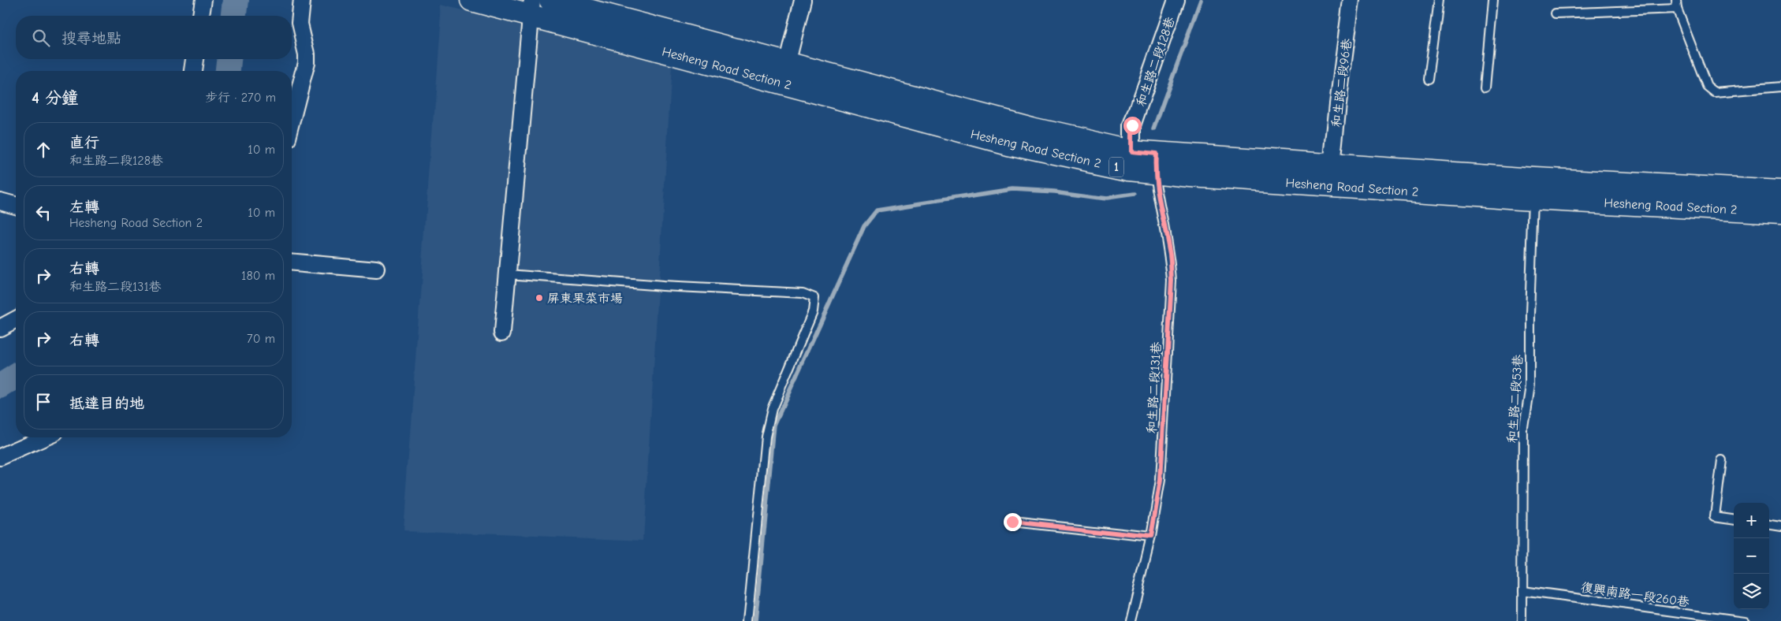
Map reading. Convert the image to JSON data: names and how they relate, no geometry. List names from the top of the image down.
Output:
{
  "streets": {
    "main road": ["Hesheng Road Section 2", "1"],
    "street": ["和生路二段128巷", "和生路二段96巷"],
    "lane": ["和生路二段131巷", "和生路二段53巷", "復興南路一段260巷"]
  },
  "crossings": [
    ["和生路二段128巷", "Hesheng Road Section 2"],
    ["Hesheng Road Section 2", "和生路二段96巷"],
    ["Hesheng Road Section 2", "和生路二段131巷"],
    ["Hesheng Road Section 2", "和生路二段53巷"],
    ["和生路二段53巷", "復興南路一段260巷"]
  ],
  "places": ["屏東果菜市場"],
  "page": {
    "search": "搜尋地點",
    "heading": ["4 分鐘", "步行 · 270 m"],
    "list": [
      ["直行", "和生路二段128巷", "10 m"],
      ["左轉", "Hesheng Road Section 2", "10 m"],
      ["右轉", "和生路二段131巷", "180 m"],
      ["右轉", "70 m"],
      "抵達目的地"
    ],
    "map_buttons": ["+", "−"]
  }
}
